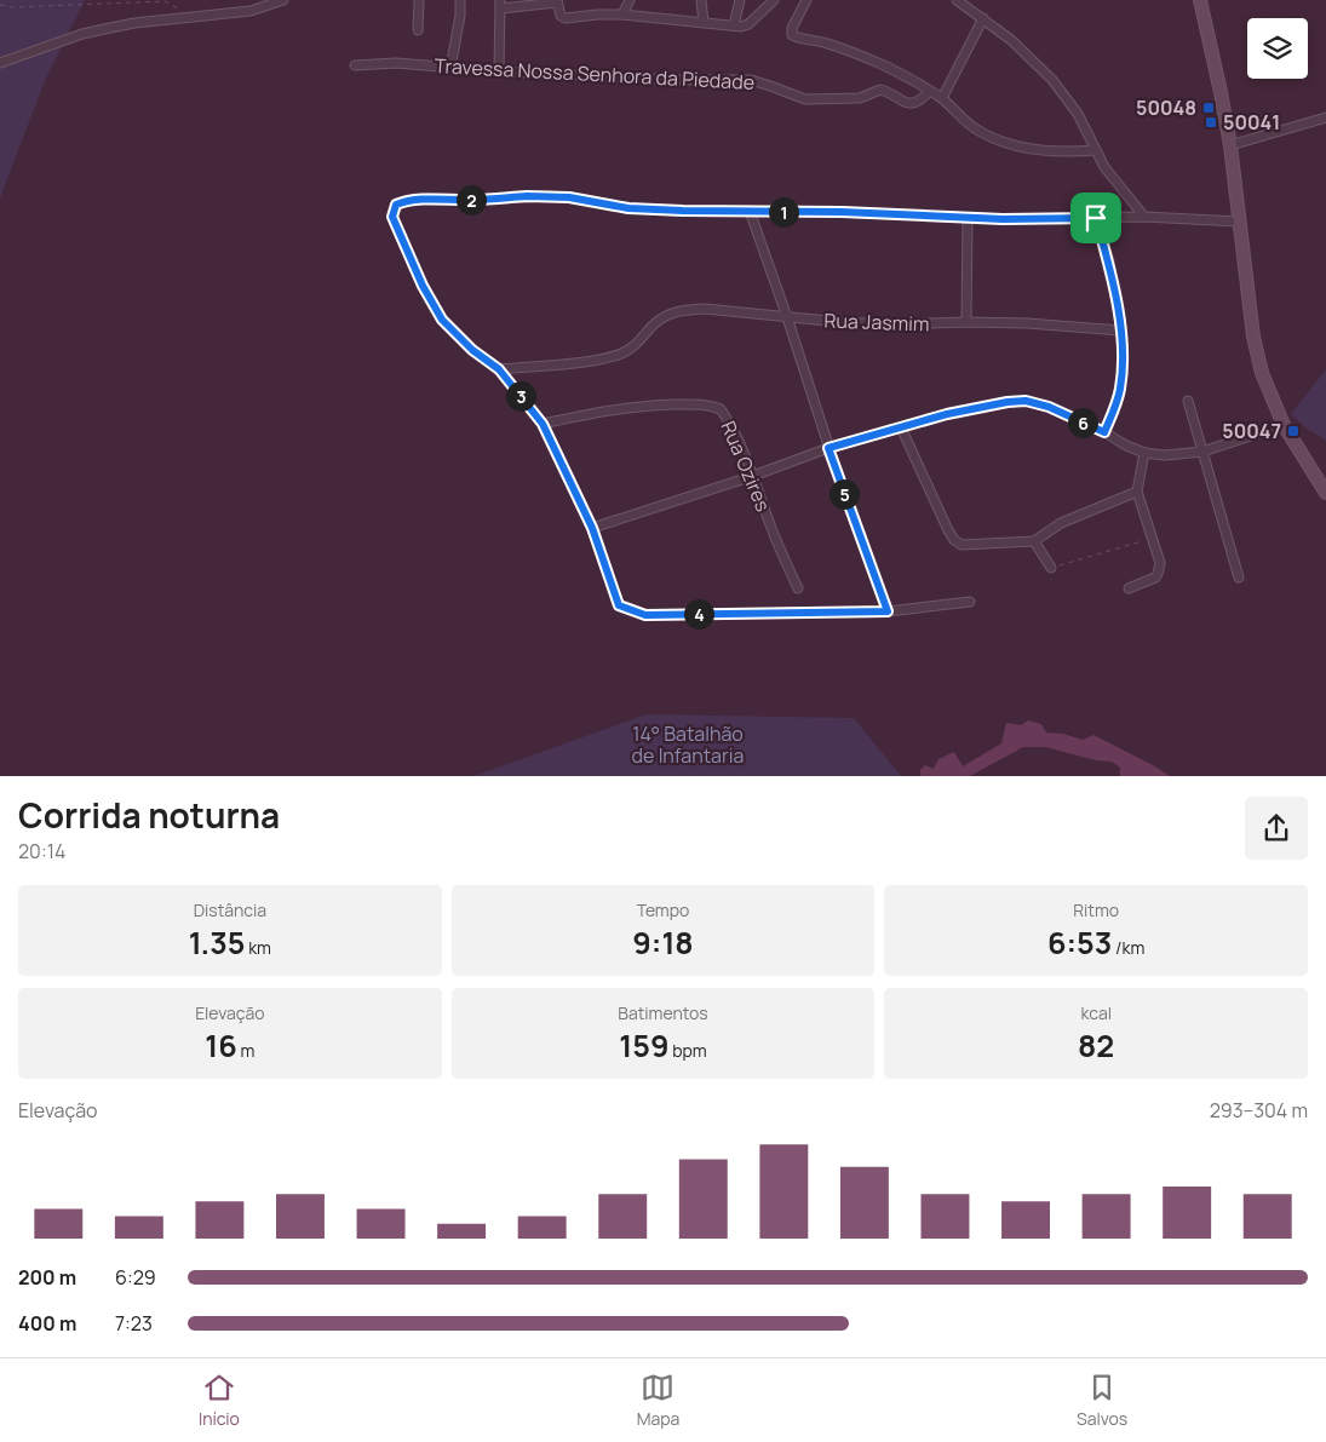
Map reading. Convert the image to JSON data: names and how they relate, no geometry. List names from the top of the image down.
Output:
{
  "streets": {
    "street": ["Travessa Nossa Senhora da Piedade", "Rua Jasmim", "Rua Ozires"]
  },
  "parks": ["14° Batalhão de Infantaria"],
  "places": {
    "transit": ["50048", "50041", "50047"]
  },
  "page": {
    "pins": [
      "2",
      "1",
      "3",
      "6",
      "5",
      "4"
    ],
    "heading": ["Corrida noturna", "20:14"],
    "stats": [
      ["Distância", "1.35 km"],
      ["Tempo", "9:18"],
      ["Ritmo", "6:53 /km"],
      ["Elevação", "16 m"],
      ["Batimentos", "159 bpm"],
      ["kcal", "82"]
    ],
    "chart": ["Elevação", "293–304 m"],
    "list": [
      {
        "name": "200 m",
        "note": "6:29"
      },
      {
        "name": "400 m",
        "note": "7:23"
      }
    ],
    "tabs": ["Início", "Mapa", "Salvos"]
  }
}
